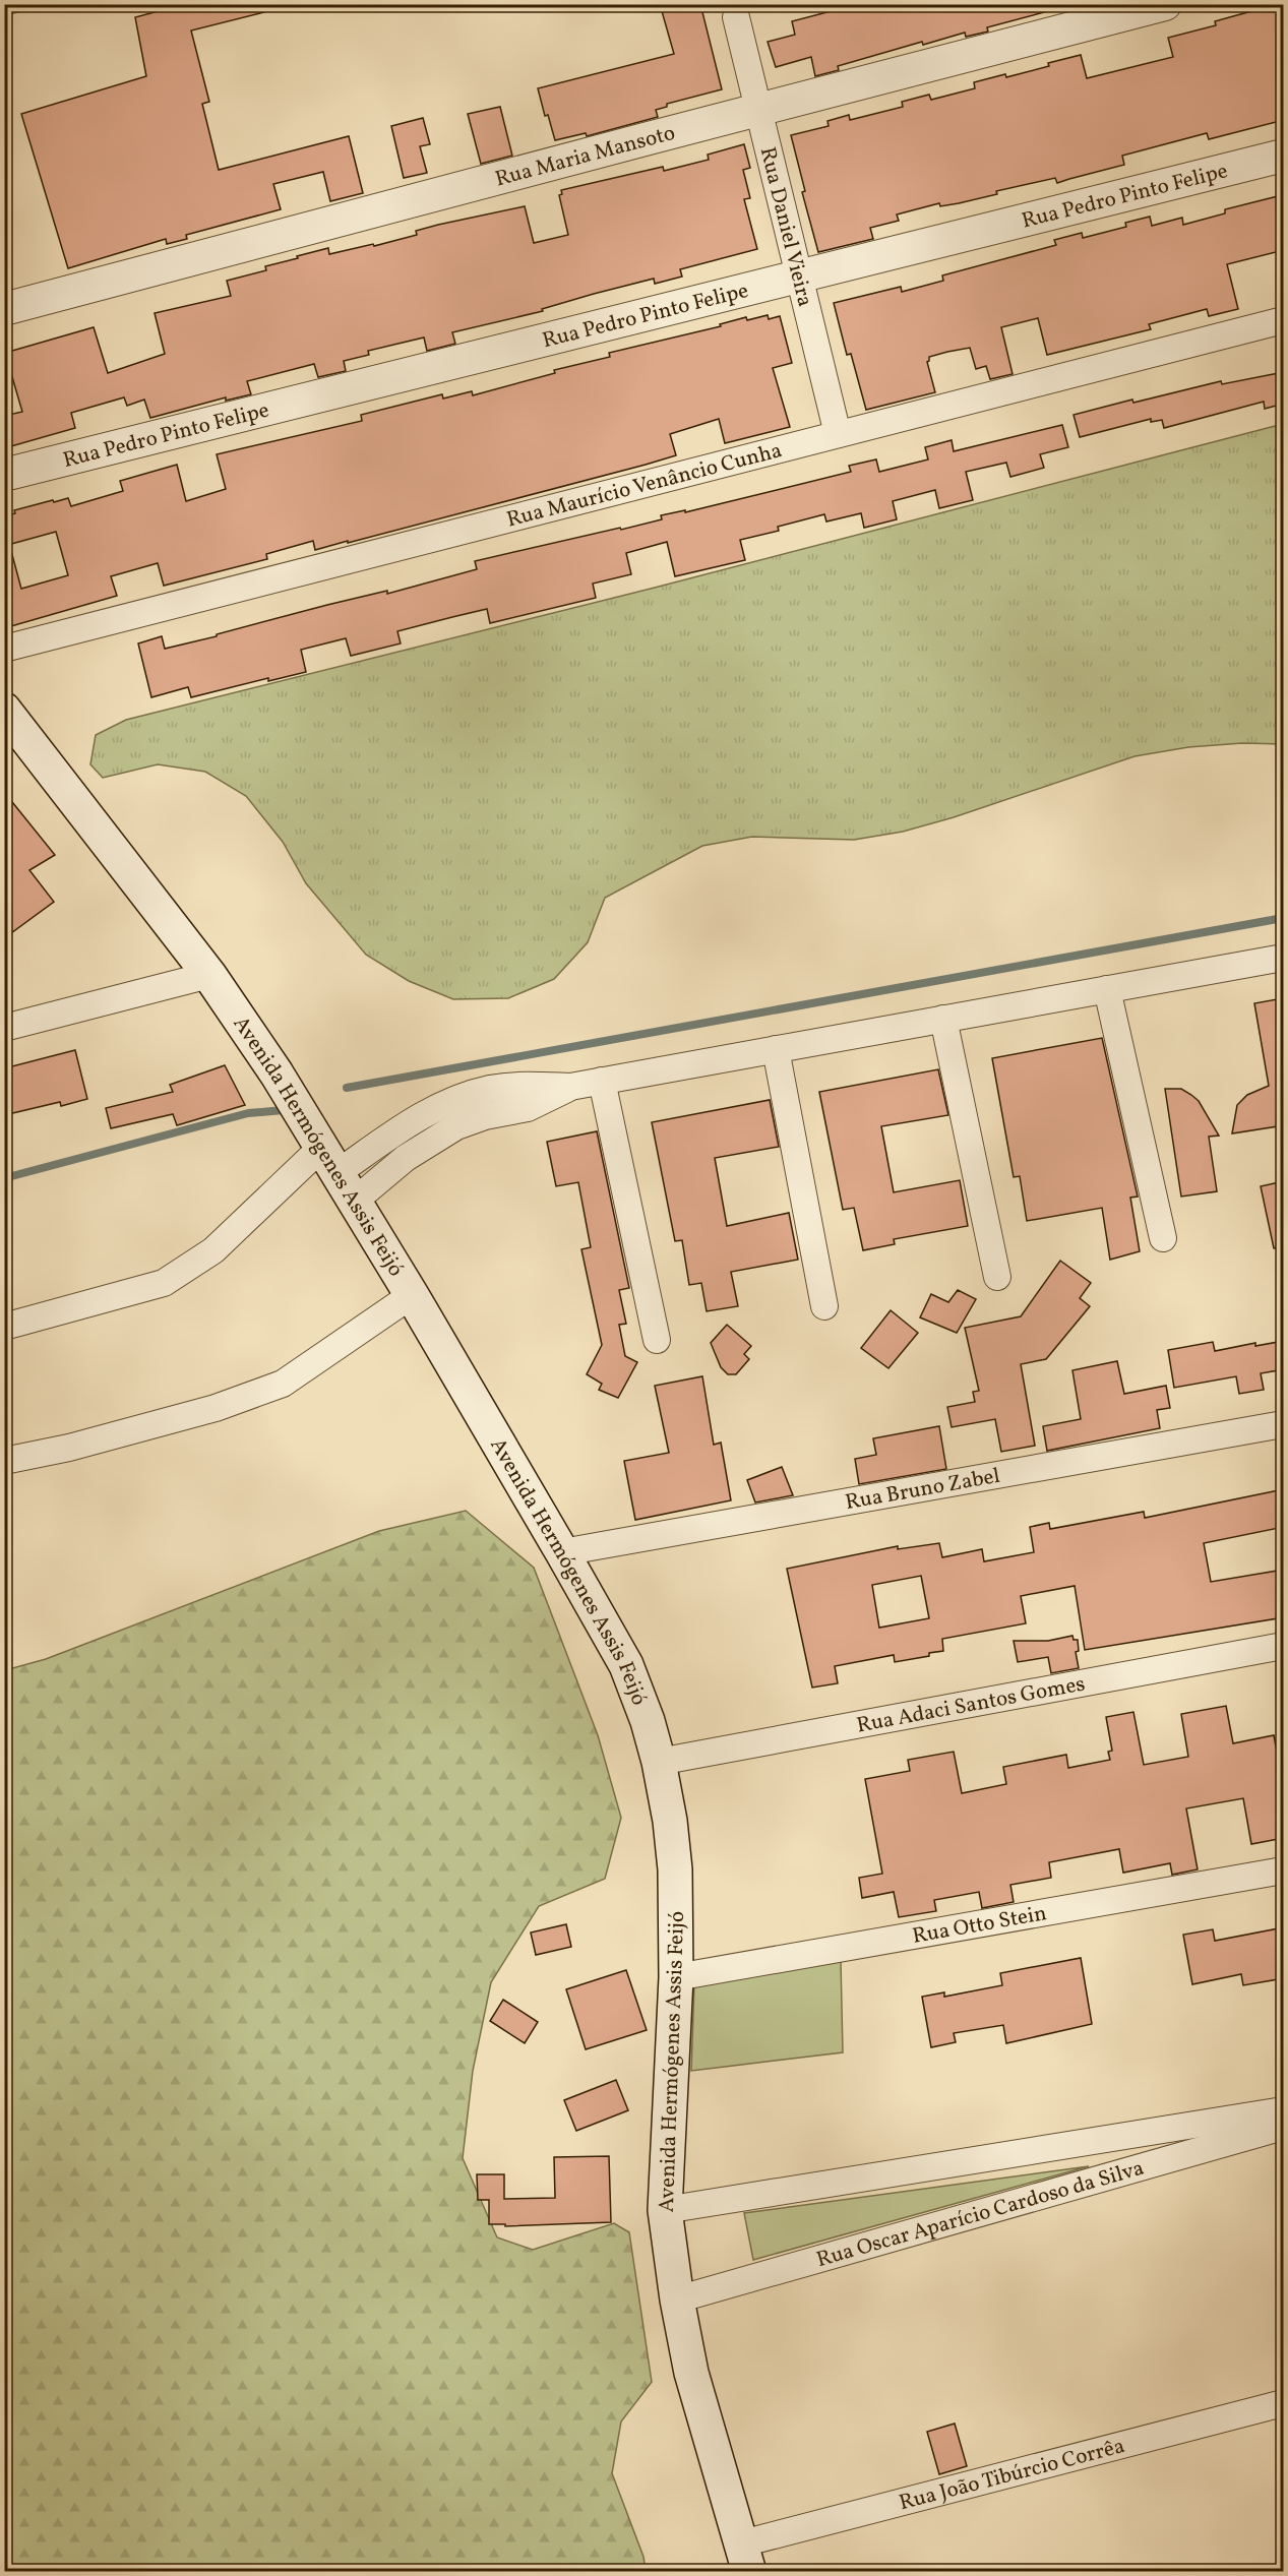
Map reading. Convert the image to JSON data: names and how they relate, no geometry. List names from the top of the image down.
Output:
{
  "streets": {
    "main road": ["Avenida Hermógenes Assis Feijó"],
    "street": [
      "Rua Maria Mansoto",
      "Rua Pedro Pinto Felipe",
      "Rua Daniel Vieira",
      "Rua Maurício Venâncio Cunha",
      "Rua Bruno Zabel",
      "Rua Adaci Santos Gomes",
      "Rua Otto Stein",
      "Rua Oscar Aparício Cardoso da Silva",
      "Rua João Tibúrcio Corrêa"
    ]
  },
  "crossings": [
    ["Rua Maria Mansoto", "Rua Daniel Vieira"],
    ["Rua Pedro Pinto Felipe", "Rua Daniel Vieira"],
    ["Rua Daniel Vieira", "Rua Maurício Venâncio Cunha"],
    ["Avenida Hermógenes Assis Feijó", "Rua Bruno Zabel"],
    ["Avenida Hermógenes Assis Feijó", "Rua Adaci Santos Gomes"],
    ["Avenida Hermógenes Assis Feijó", "Rua Otto Stein"],
    ["Avenida Hermógenes Assis Feijó", "Rua Oscar Aparício Cardoso da Silva"],
    ["Avenida Hermógenes Assis Feijó", "Rua João Tibúrcio Corrêa"]
  ]
}
